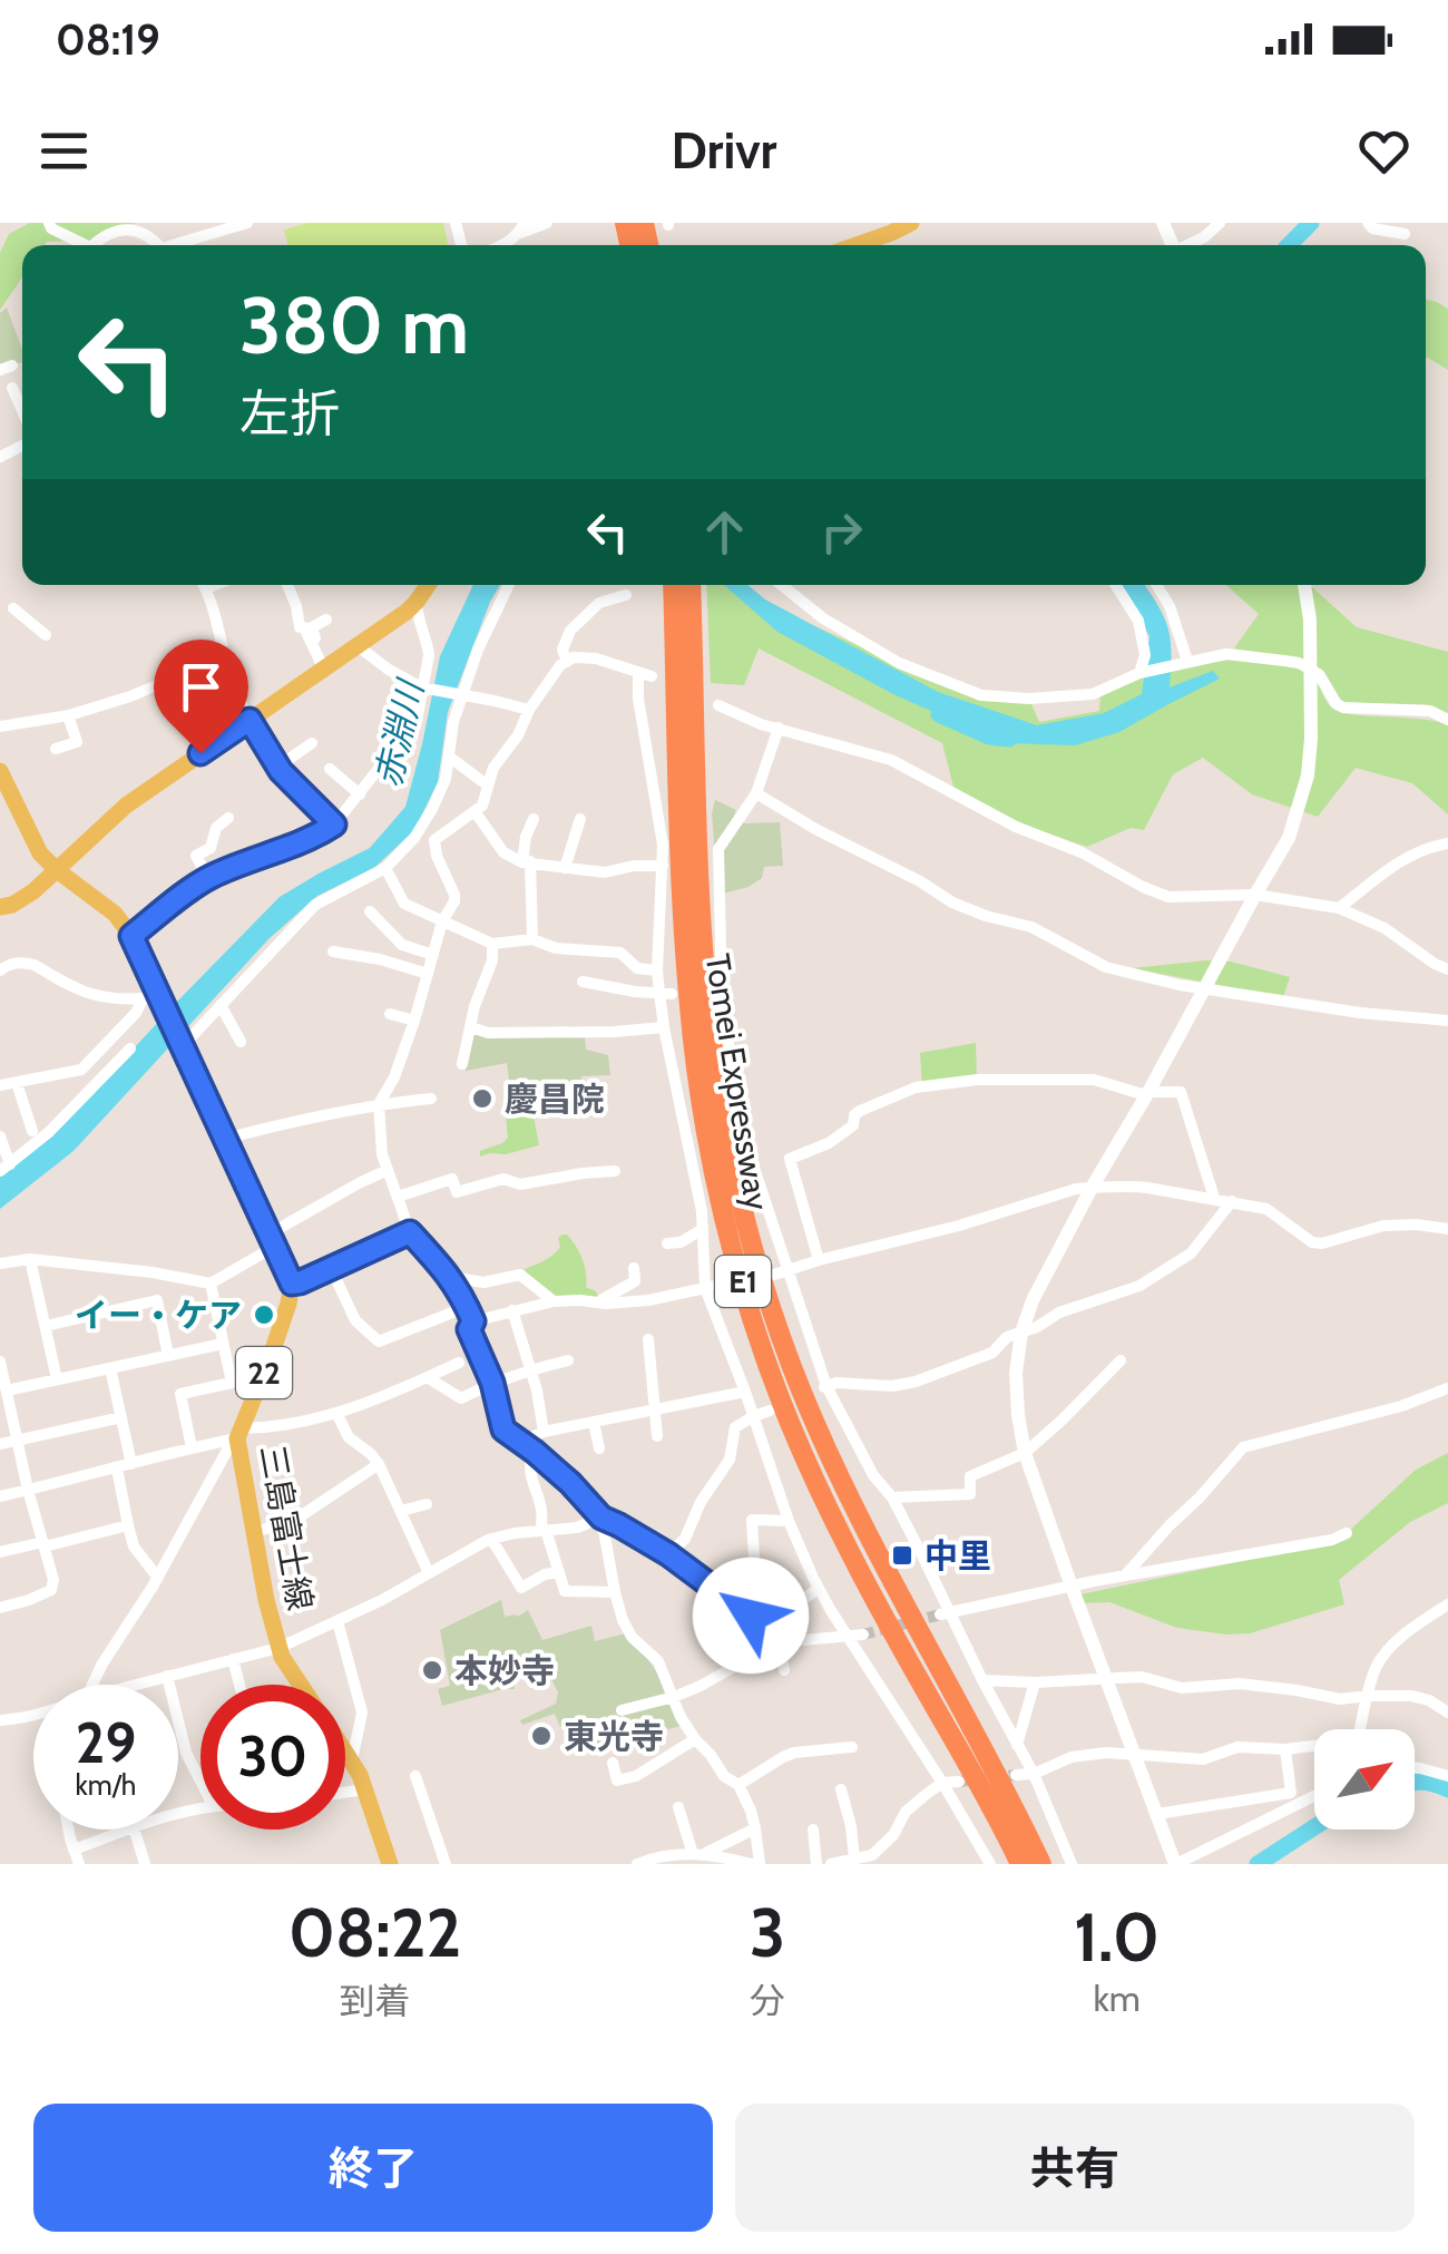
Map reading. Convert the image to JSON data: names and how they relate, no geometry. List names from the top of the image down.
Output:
{
  "streets": {
    "highway": ["Tomei Expressway", "E1"],
    "main road": ["22", "三島富士線"]
  },
  "water": ["赤淵川"],
  "places": {
    "other": [
      "慶昌院",
      "イー・ケア",
      "本妙寺",
      "東光寺"
    ],
    "transit": ["中里"]
  },
  "north": "top right",
  "page": {
    "status": "08:19",
    "header": "Drivr",
    "turn": ["380 m", "左折"],
    "speed": "29 km/h",
    "limit": "30",
    "eta": [
      "08:22",
      "到着",
      "3",
      "分",
      "1.0",
      "km"
    ],
    "buttons": ["終了", "共有"]
  }
}
